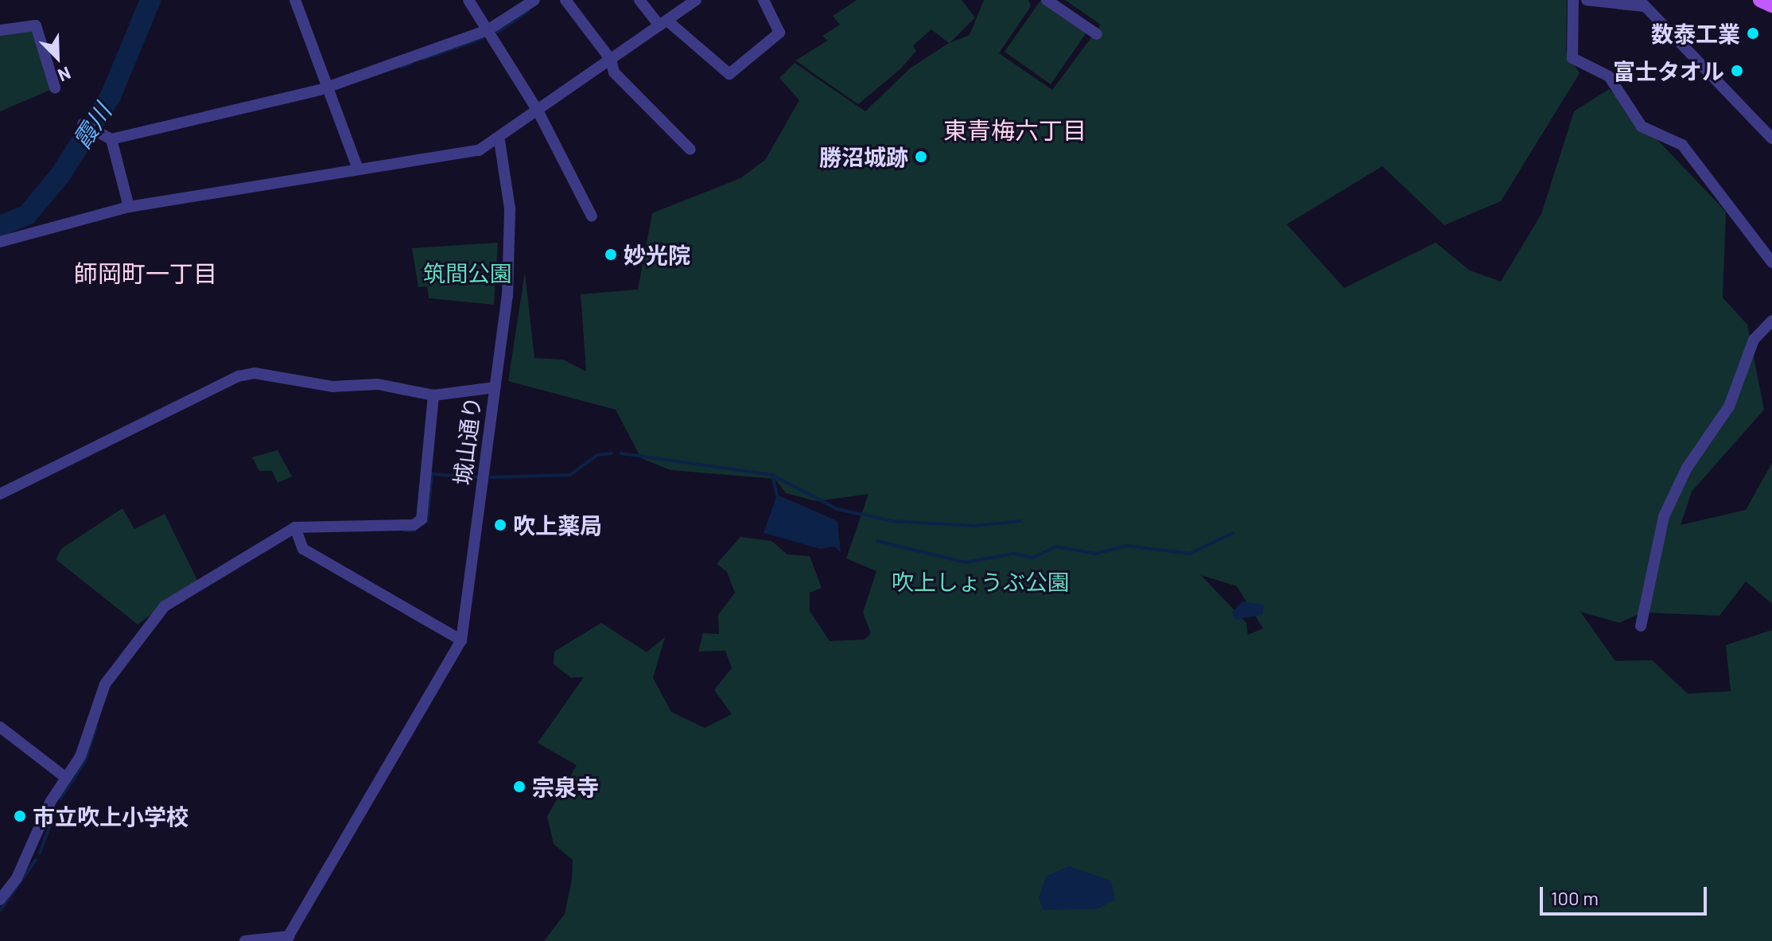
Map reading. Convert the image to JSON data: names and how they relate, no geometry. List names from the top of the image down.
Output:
{
  "streets": {
    "street": ["城山通り"]
  },
  "districts": ["東青梅六丁目", "師岡町一丁目"],
  "water": ["霞川"],
  "parks": ["筑間公園", "吹上しょうぶ公園"],
  "places": [
    "数泰工業",
    "富士タオル",
    "勝沼城跡",
    "妙光院",
    "吹上薬局",
    "宗泉寺",
    "市立吹上小学校"
  ],
  "scale_bar": "100 m",
  "north": "bottom right"
}
